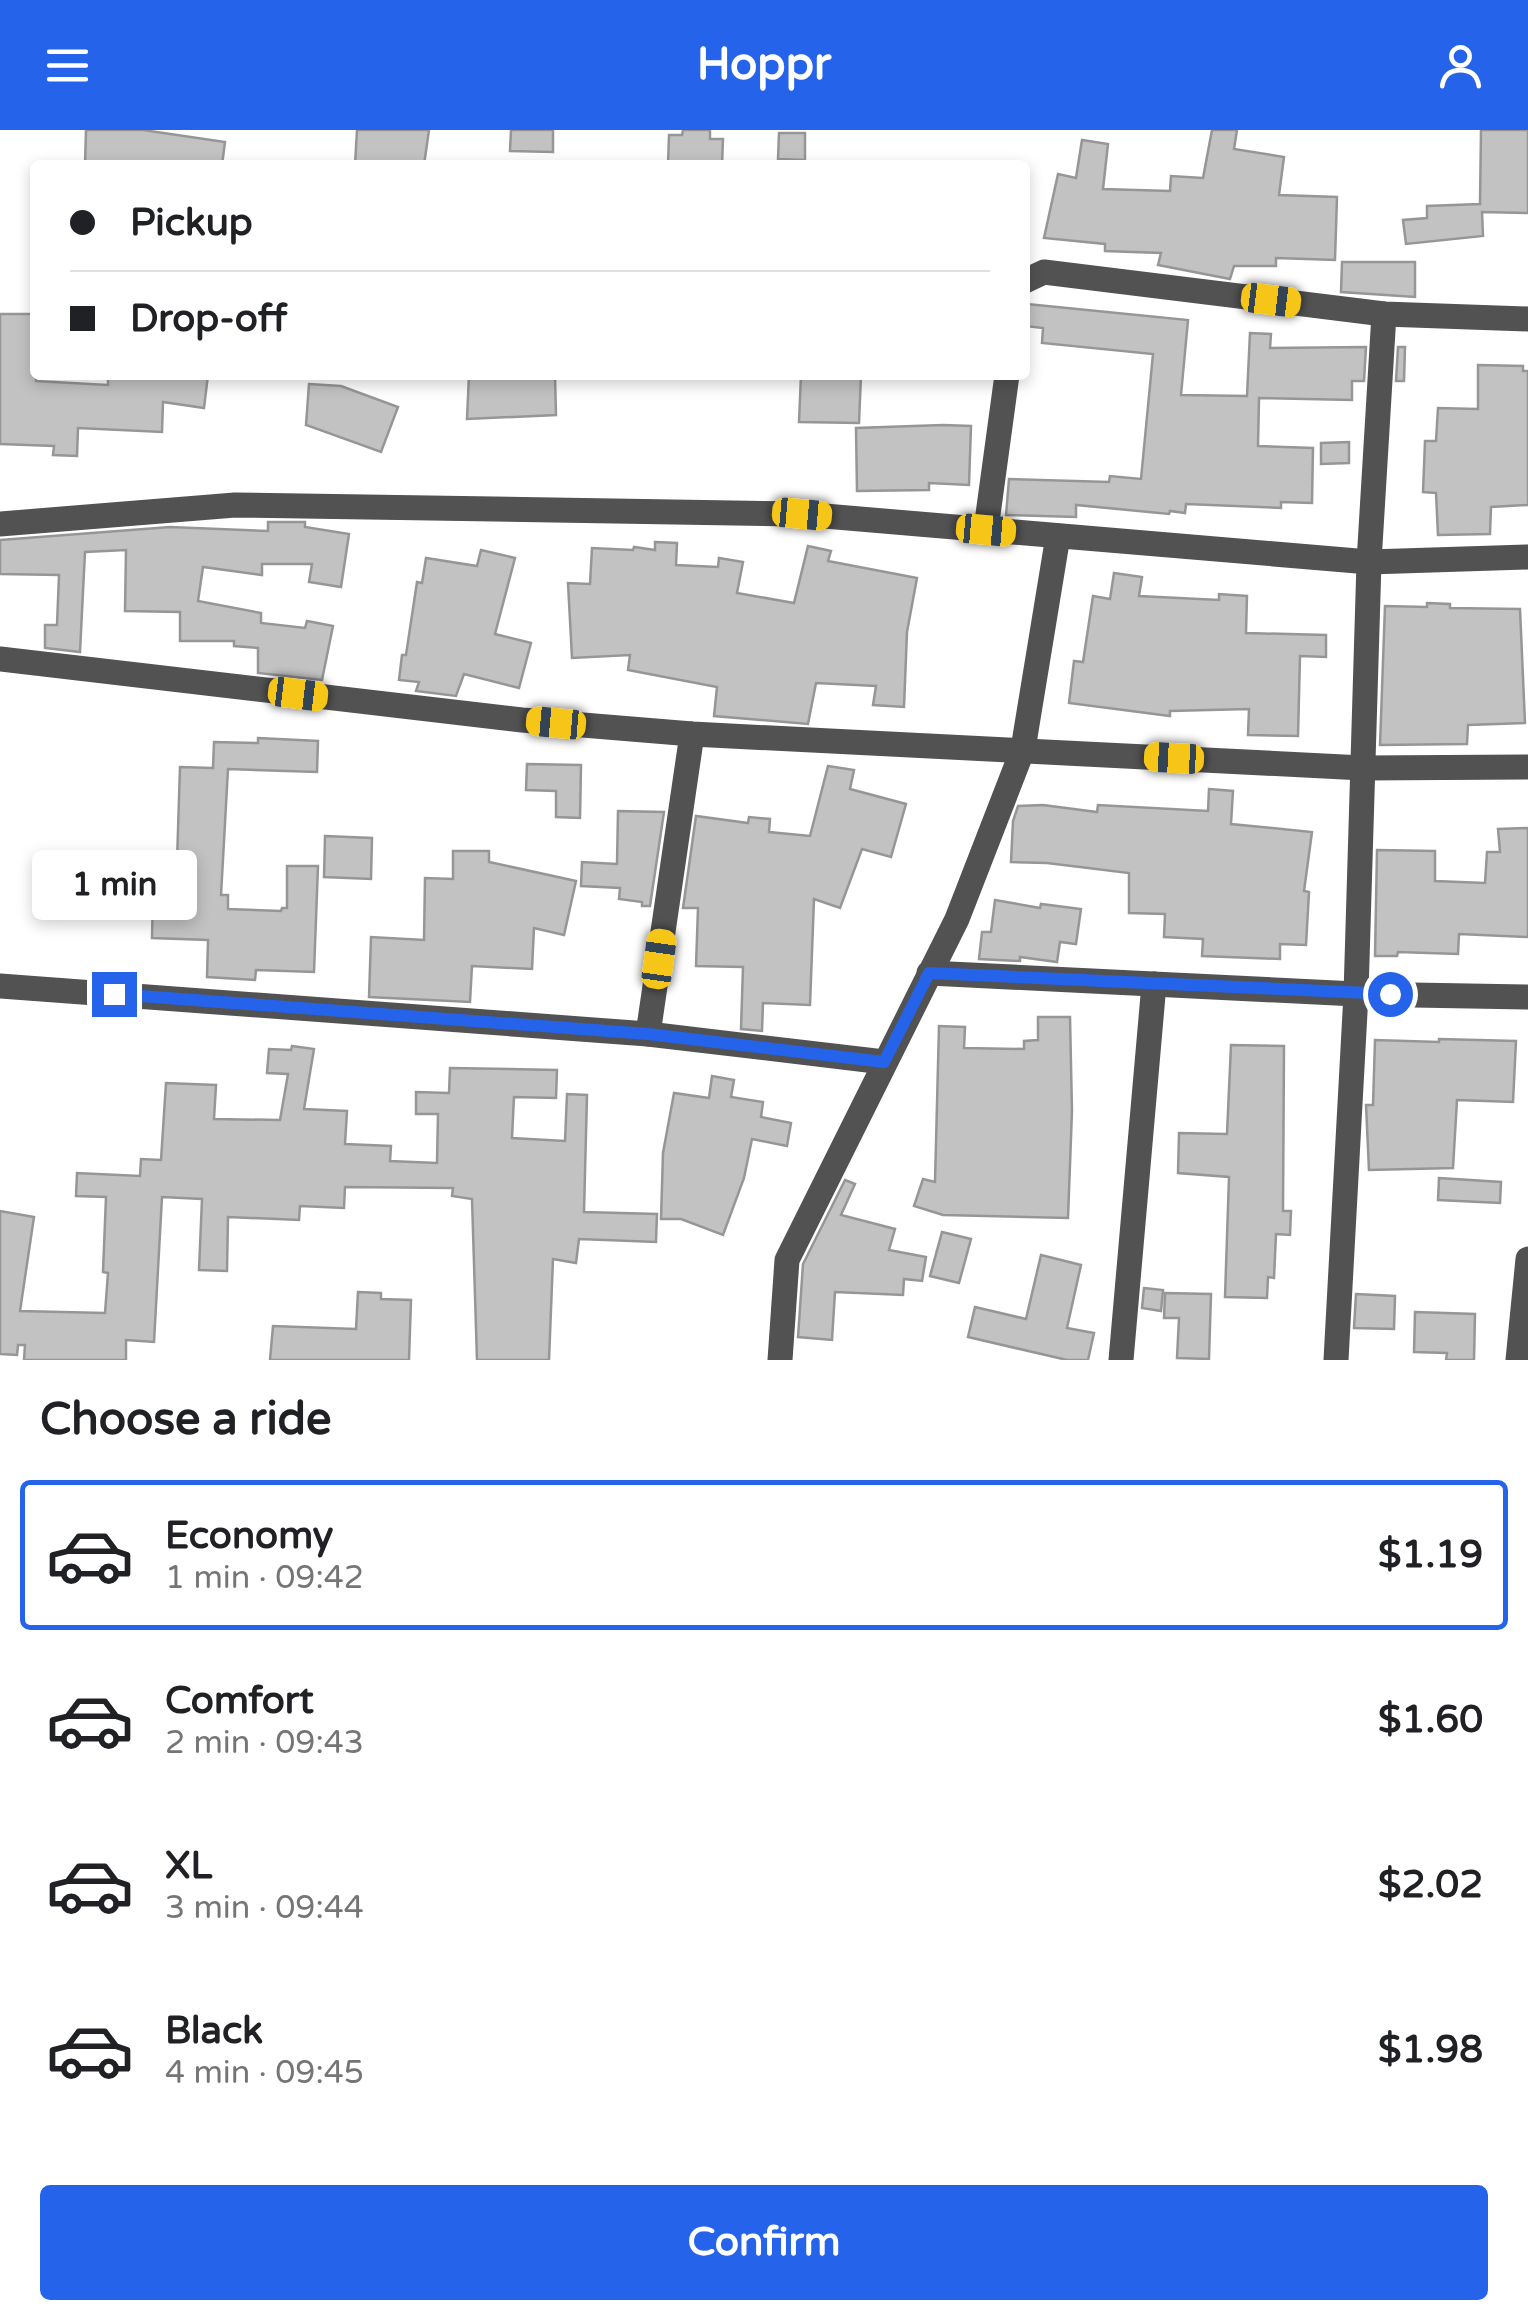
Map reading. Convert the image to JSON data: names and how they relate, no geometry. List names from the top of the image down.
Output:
{
  "page": {
    "header": "Hoppr",
    "banner": ["Pickup", "Drop-off"],
    "bubble": "1 min",
    "heading": "Choose a ride",
    "list": [
      {
        "name": "Economy",
        "note": "1 min · 09:42",
        "value": "$1.19"
      },
      {
        "name": "Comfort",
        "note": "2 min · 09:43",
        "value": "$1.60"
      },
      {
        "name": "XL",
        "note": "3 min · 09:44",
        "value": "$2.02"
      },
      {
        "name": "Black",
        "note": "4 min · 09:45",
        "value": "$1.98"
      }
    ],
    "buttons": "Confirm"
  }
}
